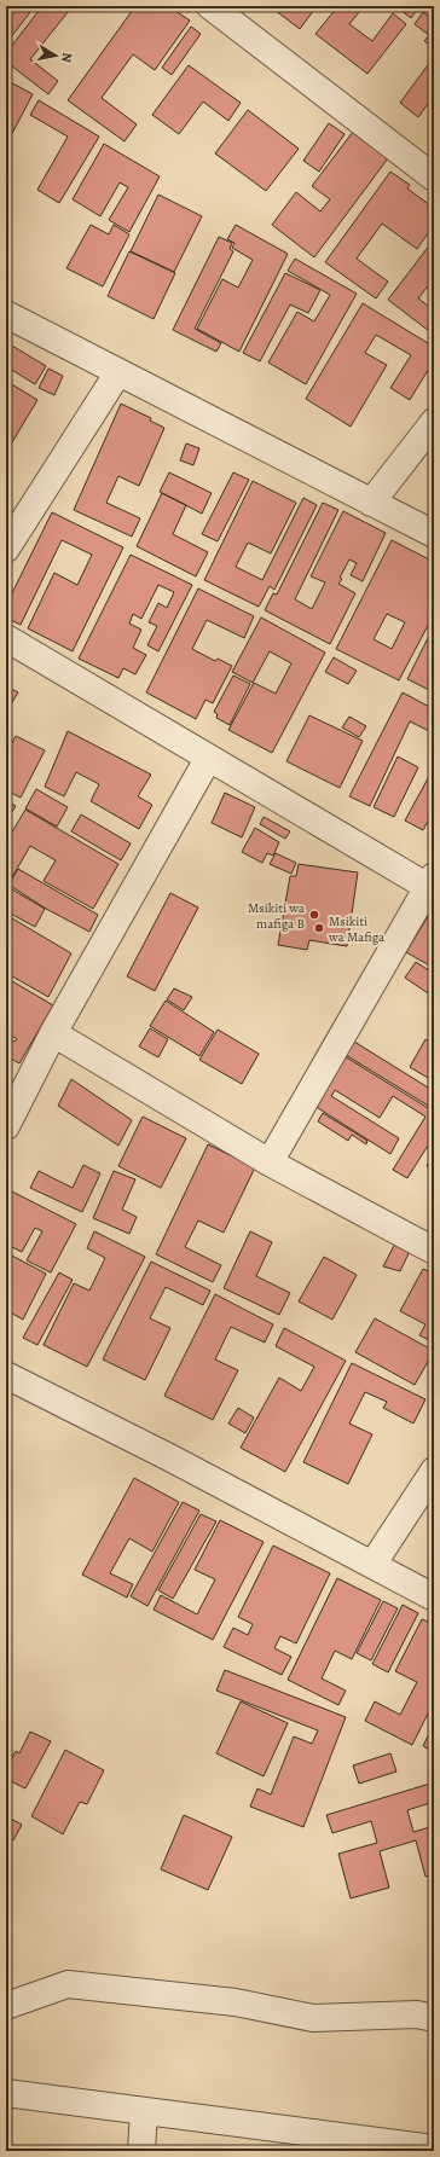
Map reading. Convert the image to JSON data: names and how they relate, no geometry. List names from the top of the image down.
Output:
{
  "places": ["Msikiti wa mafiga B", "Msikiti wa Mafiga"],
  "north": "right"
}
